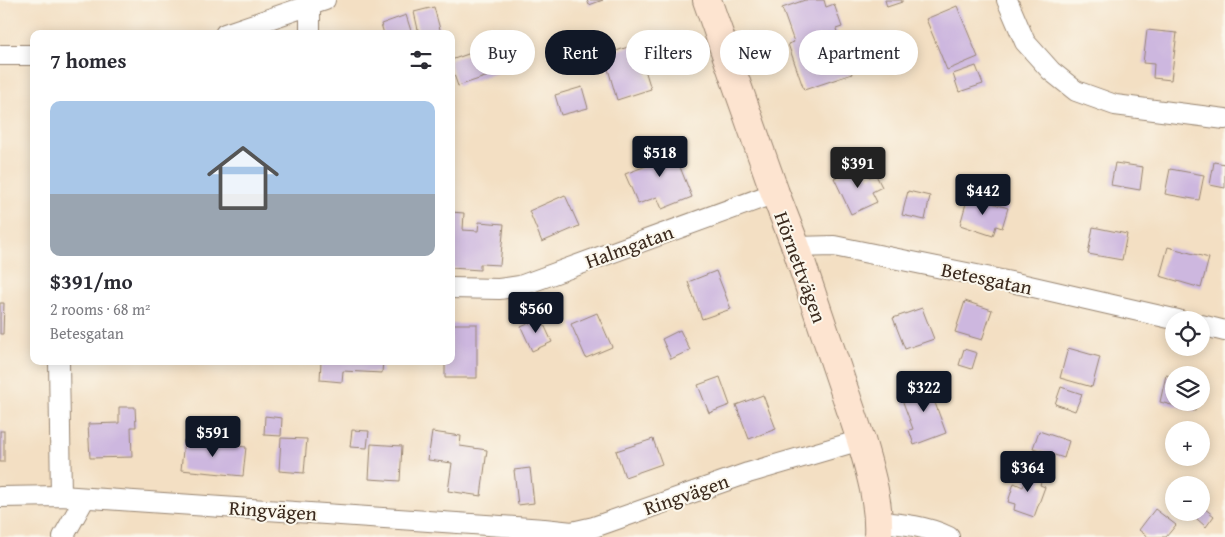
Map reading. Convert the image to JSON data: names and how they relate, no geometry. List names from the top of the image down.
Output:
{
  "streets": {
    "street": [
      "Halmgatan",
      "Hörnettvägen",
      "Betesgatan",
      "Ringvägen"
    ]
  },
  "crossings": [
    ["Halmgatan", "Hörnettvägen"],
    ["Hörnettvägen", "Betesgatan"],
    ["Hörnettvägen", "Ringvägen"]
  ],
  "page": {
    "chip": [
      "Buy",
      "Rent",
      "Filters",
      "New",
      "Apartment"
    ],
    "heading": "7 homes",
    "list": [
      {
        "name": "$391/mo",
        "note": "2 rooms · 68 m² · Betesgatan"
      }
    ],
    "price": [
      "$518",
      "$391",
      "$442",
      "$560",
      "$322",
      "$591",
      "$364"
    ],
    "map_buttons": ["+", "−"]
  }
}
